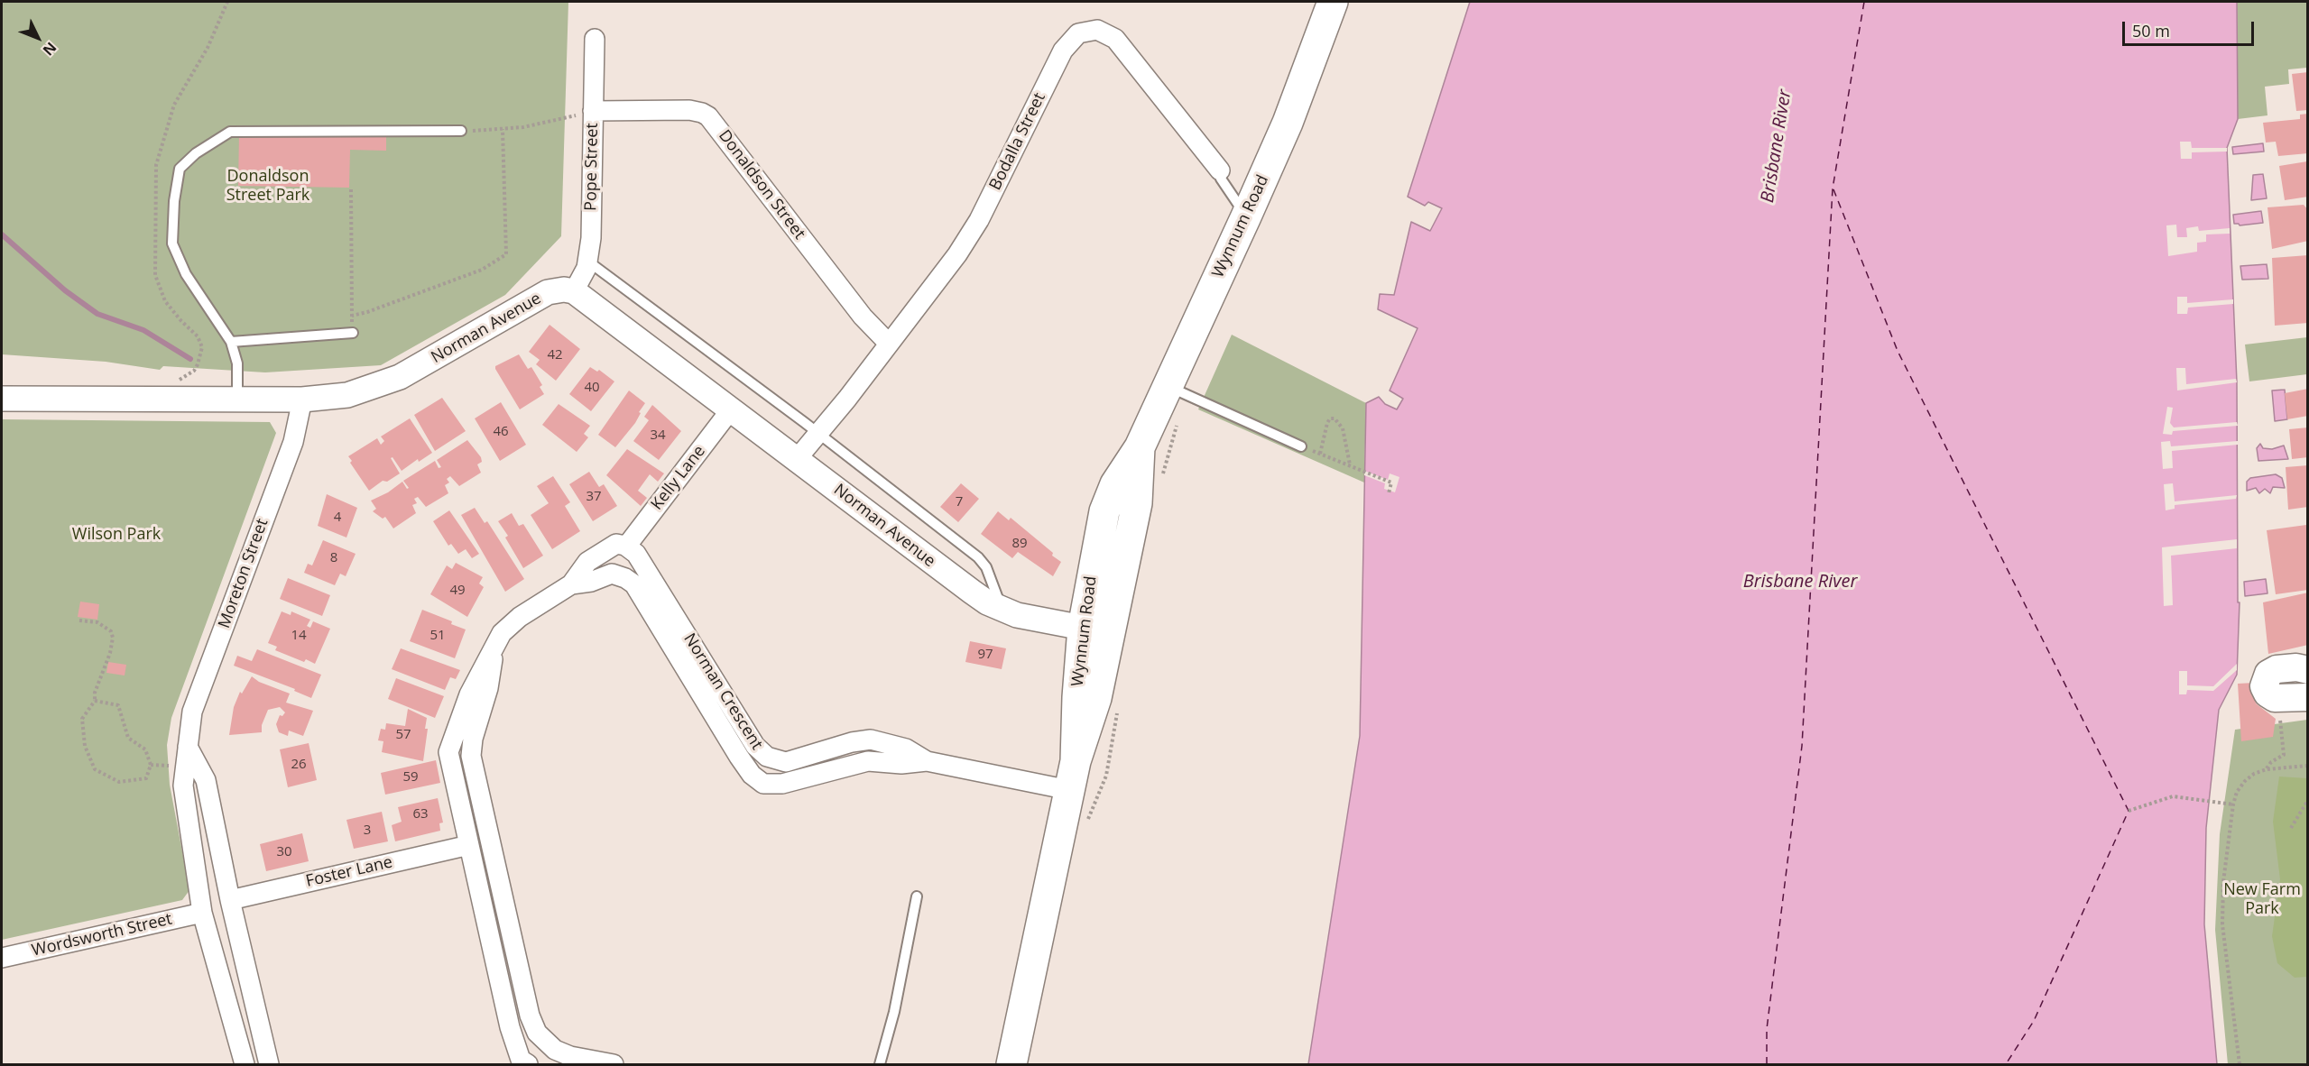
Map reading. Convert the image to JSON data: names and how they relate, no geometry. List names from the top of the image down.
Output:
{
  "streets": {
    "main road": ["Wynnum Road"],
    "street": [
      "Bodalla Street",
      "Pope Street",
      "Donaldson Street",
      "Norman Avenue",
      "Kelly Lane",
      "Moreton Street",
      "Norman Crescent",
      "Foster Lane",
      "Wordsworth Street"
    ]
  },
  "crossings": [
    ["Bodalla Street", "Donaldson Street"],
    ["Bodalla Street", "Wynnum Road"],
    ["Bodalla Street", "Norman Avenue"],
    ["Pope Street", "Donaldson Street"],
    ["Pope Street", "Norman Avenue"],
    ["Wynnum Road", "Norman Avenue"],
    ["Wynnum Road", "Norman Crescent"],
    ["Norman Avenue", "Kelly Lane"],
    ["Norman Avenue", "Moreton Street"],
    ["Kelly Lane", "Norman Crescent"],
    ["Moreton Street", "Wordsworth Street"],
    ["Norman Crescent", "Foster Lane"]
  ],
  "water": ["Brisbane River"],
  "parks": ["Donaldson Street Park", "Wilson Park", "New Farm Park"],
  "house_numbers": [
    "42",
    "40",
    "46",
    "34",
    "37",
    "7",
    "4",
    "89",
    "8",
    "49",
    "14",
    "51",
    "97",
    "57",
    "26",
    "59",
    "63",
    "3",
    "30"
  ],
  "scale_bar": "50 m",
  "north": "bottom right"
}
